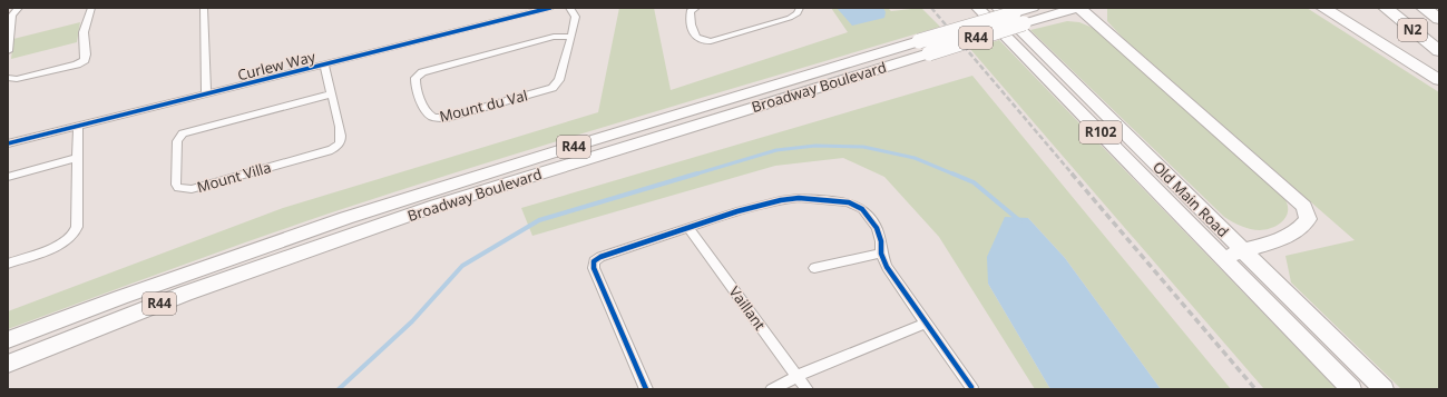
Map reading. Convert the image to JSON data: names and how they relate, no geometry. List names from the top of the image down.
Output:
{
  "streets": {
    "highway": ["N2"],
    "main road": [
      "R44",
      "Broadway Boulevard",
      "R102",
      "Old Main Road"
    ],
    "street": [
      "Curlew Way",
      "Mount du Val",
      "Mount Villa",
      "Vaillant"
    ]
  },
  "crossings": [
    ["Curlew Way", "Mount Villa"]
  ]
}
